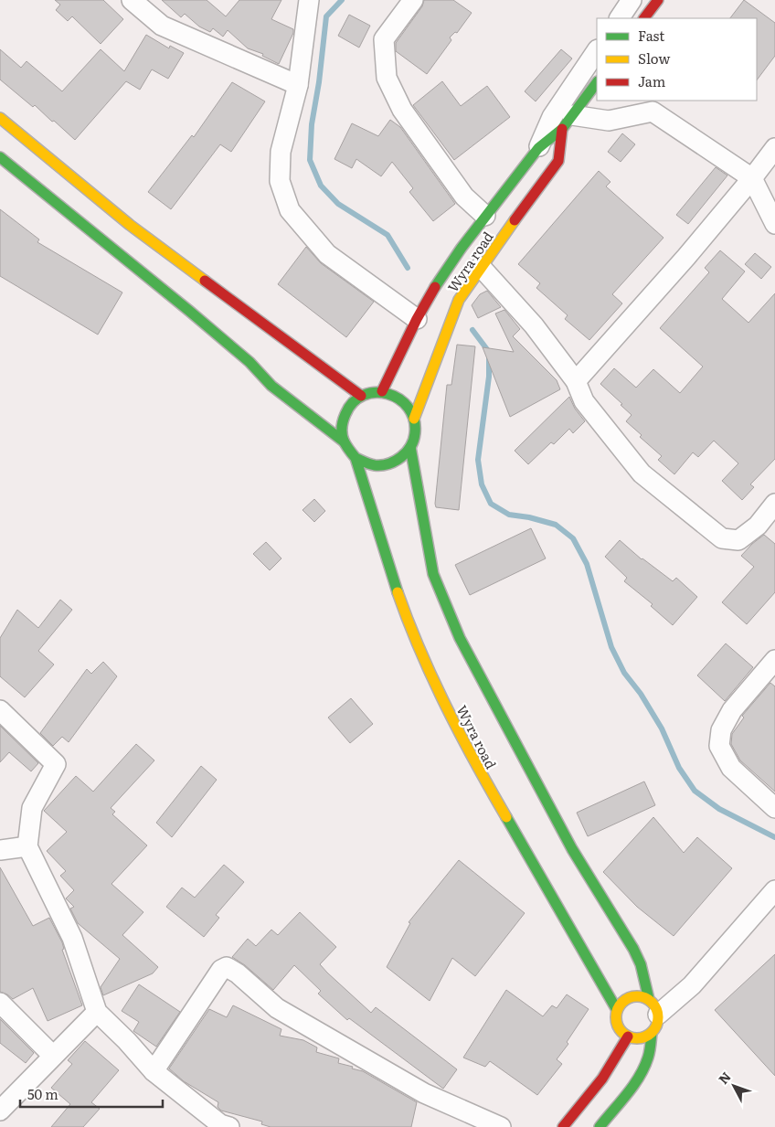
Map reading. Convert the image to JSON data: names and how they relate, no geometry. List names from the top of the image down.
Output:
{
  "streets": {
    "main road": ["Wyra road"]
  },
  "legend": ["Fast", "Slow", "Jam"],
  "scale_bar": "50 m",
  "north": "top left"
}
